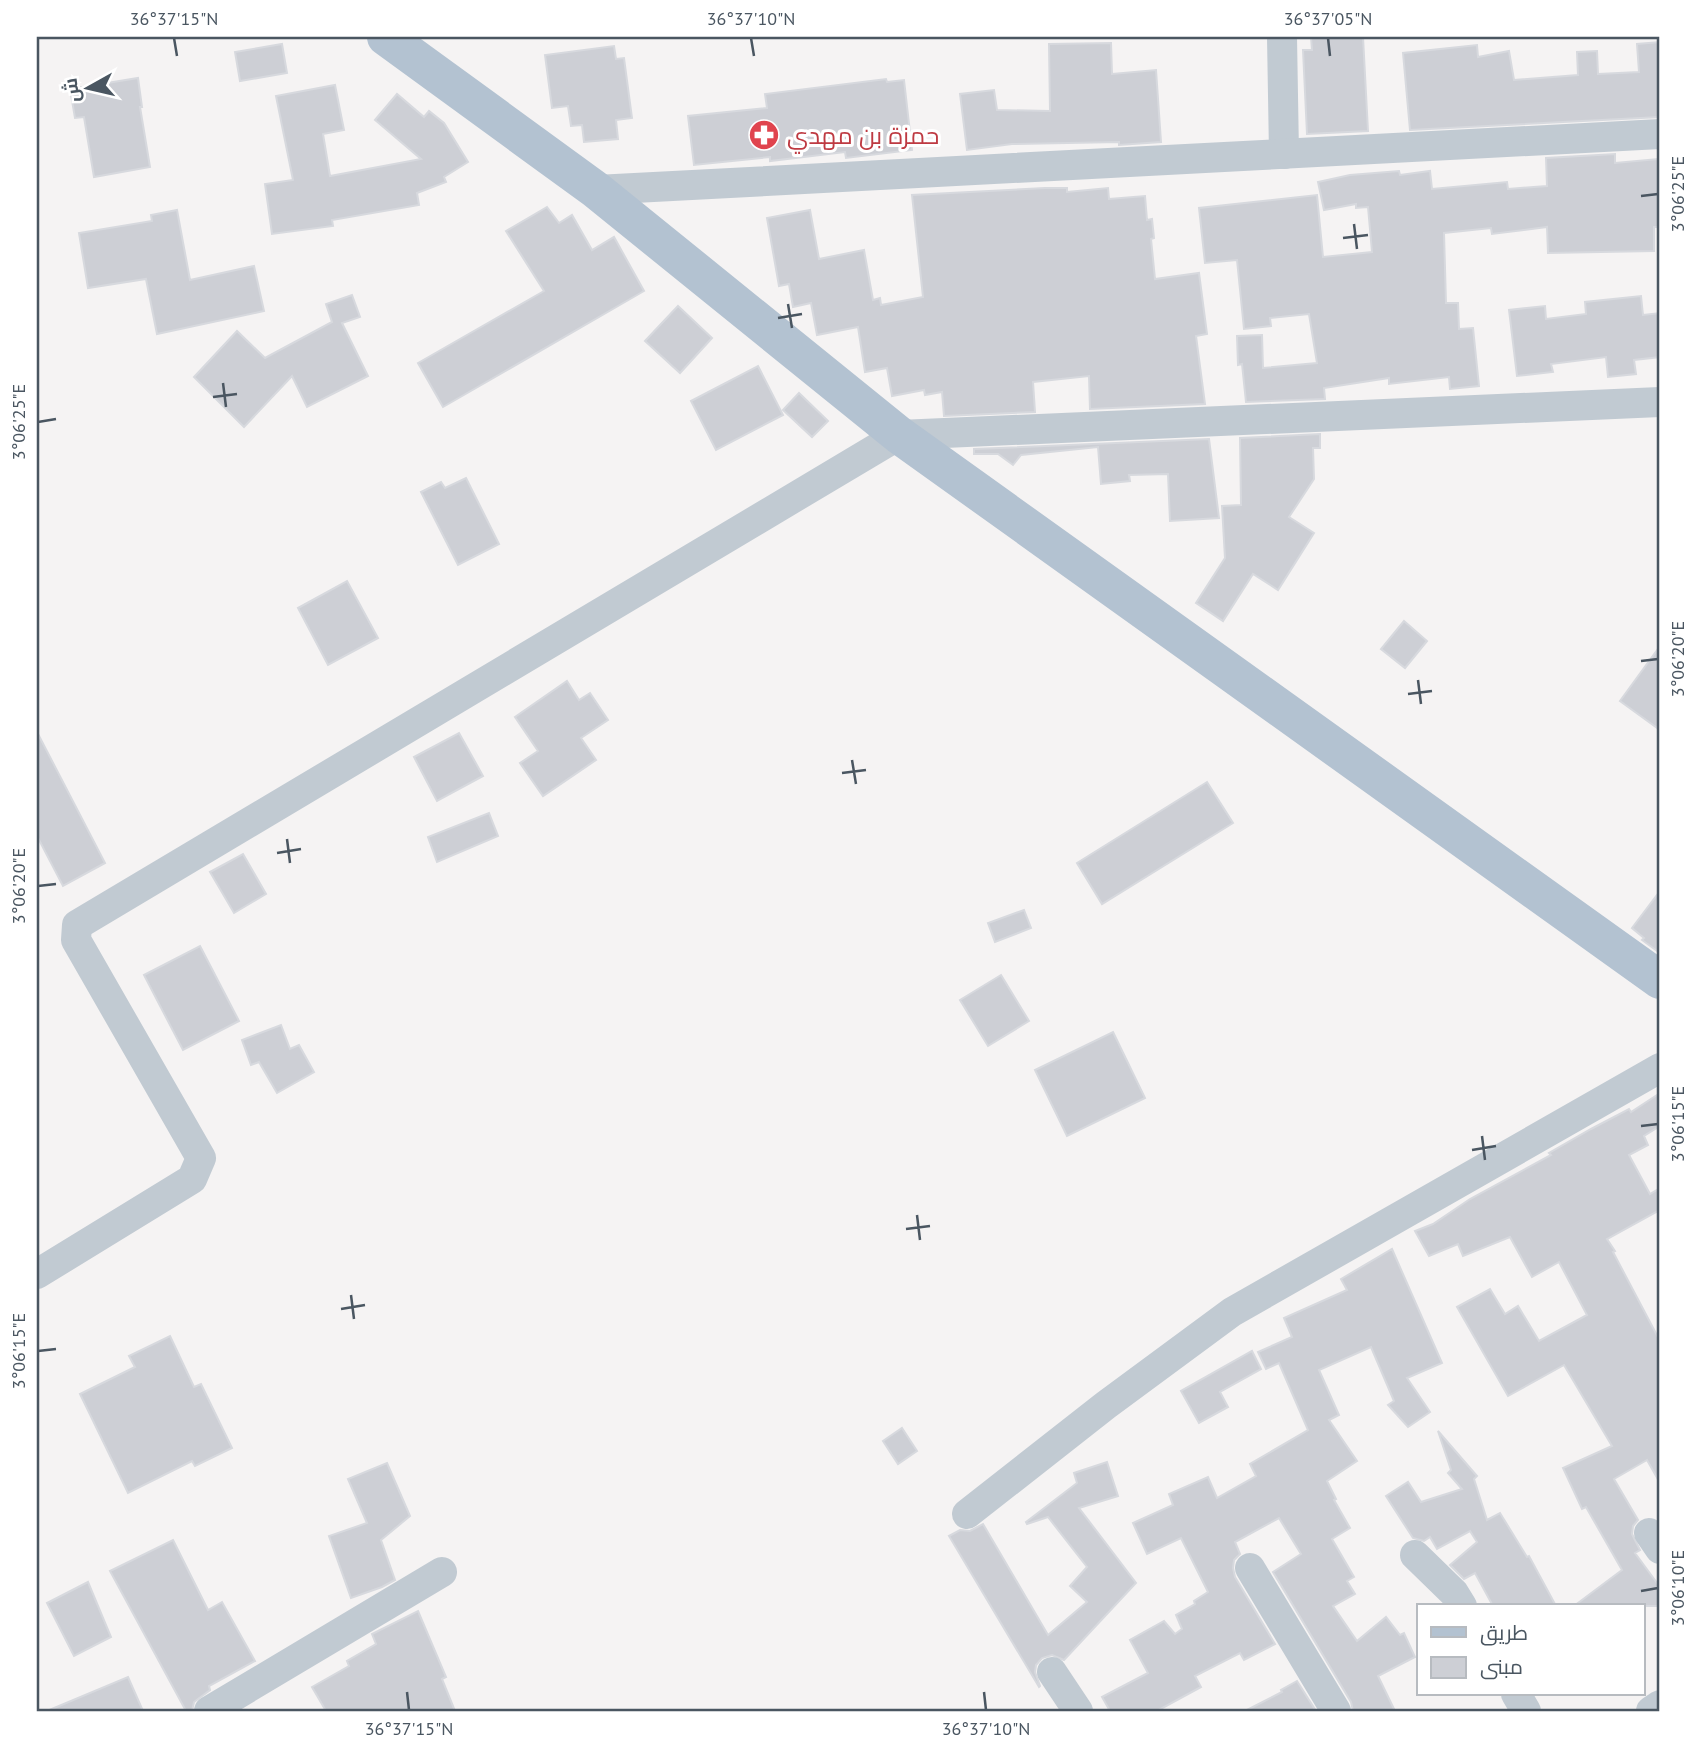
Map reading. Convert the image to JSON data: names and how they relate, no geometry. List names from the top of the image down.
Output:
{
  "places": {
    "pharmacy": ["حمزة بن مهدي"]
  },
  "legend": ["طريق", "مبنى"],
  "north": "left",
  "coordinates": [
    "36°37'15\"N",
    "36°37'10\"N",
    "36°37'05\"N",
    "3°06'25\"E",
    "3°06'20\"E",
    "3°06'15\"E",
    "3°06'10\"E"
  ]
}
